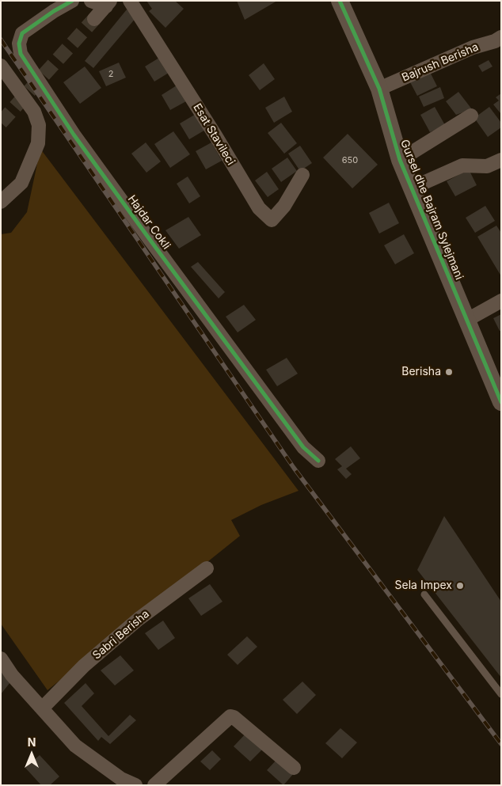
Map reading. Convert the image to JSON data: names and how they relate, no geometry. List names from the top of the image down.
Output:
{
  "streets": {
    "street": [
      "Bajrush Berisha",
      "Esat Stavileci",
      "Gursel dhe Bajram Sylejmani",
      "Hajdar Cokli",
      "Sabri Berisha"
    ]
  },
  "crossings": [
    ["Bajrush Berisha", "Gursel dhe Bajram Sylejmani"]
  ],
  "places": ["Berisha", "Sela Impex"],
  "house_numbers": ["2", "650"],
  "north": "top"
}
